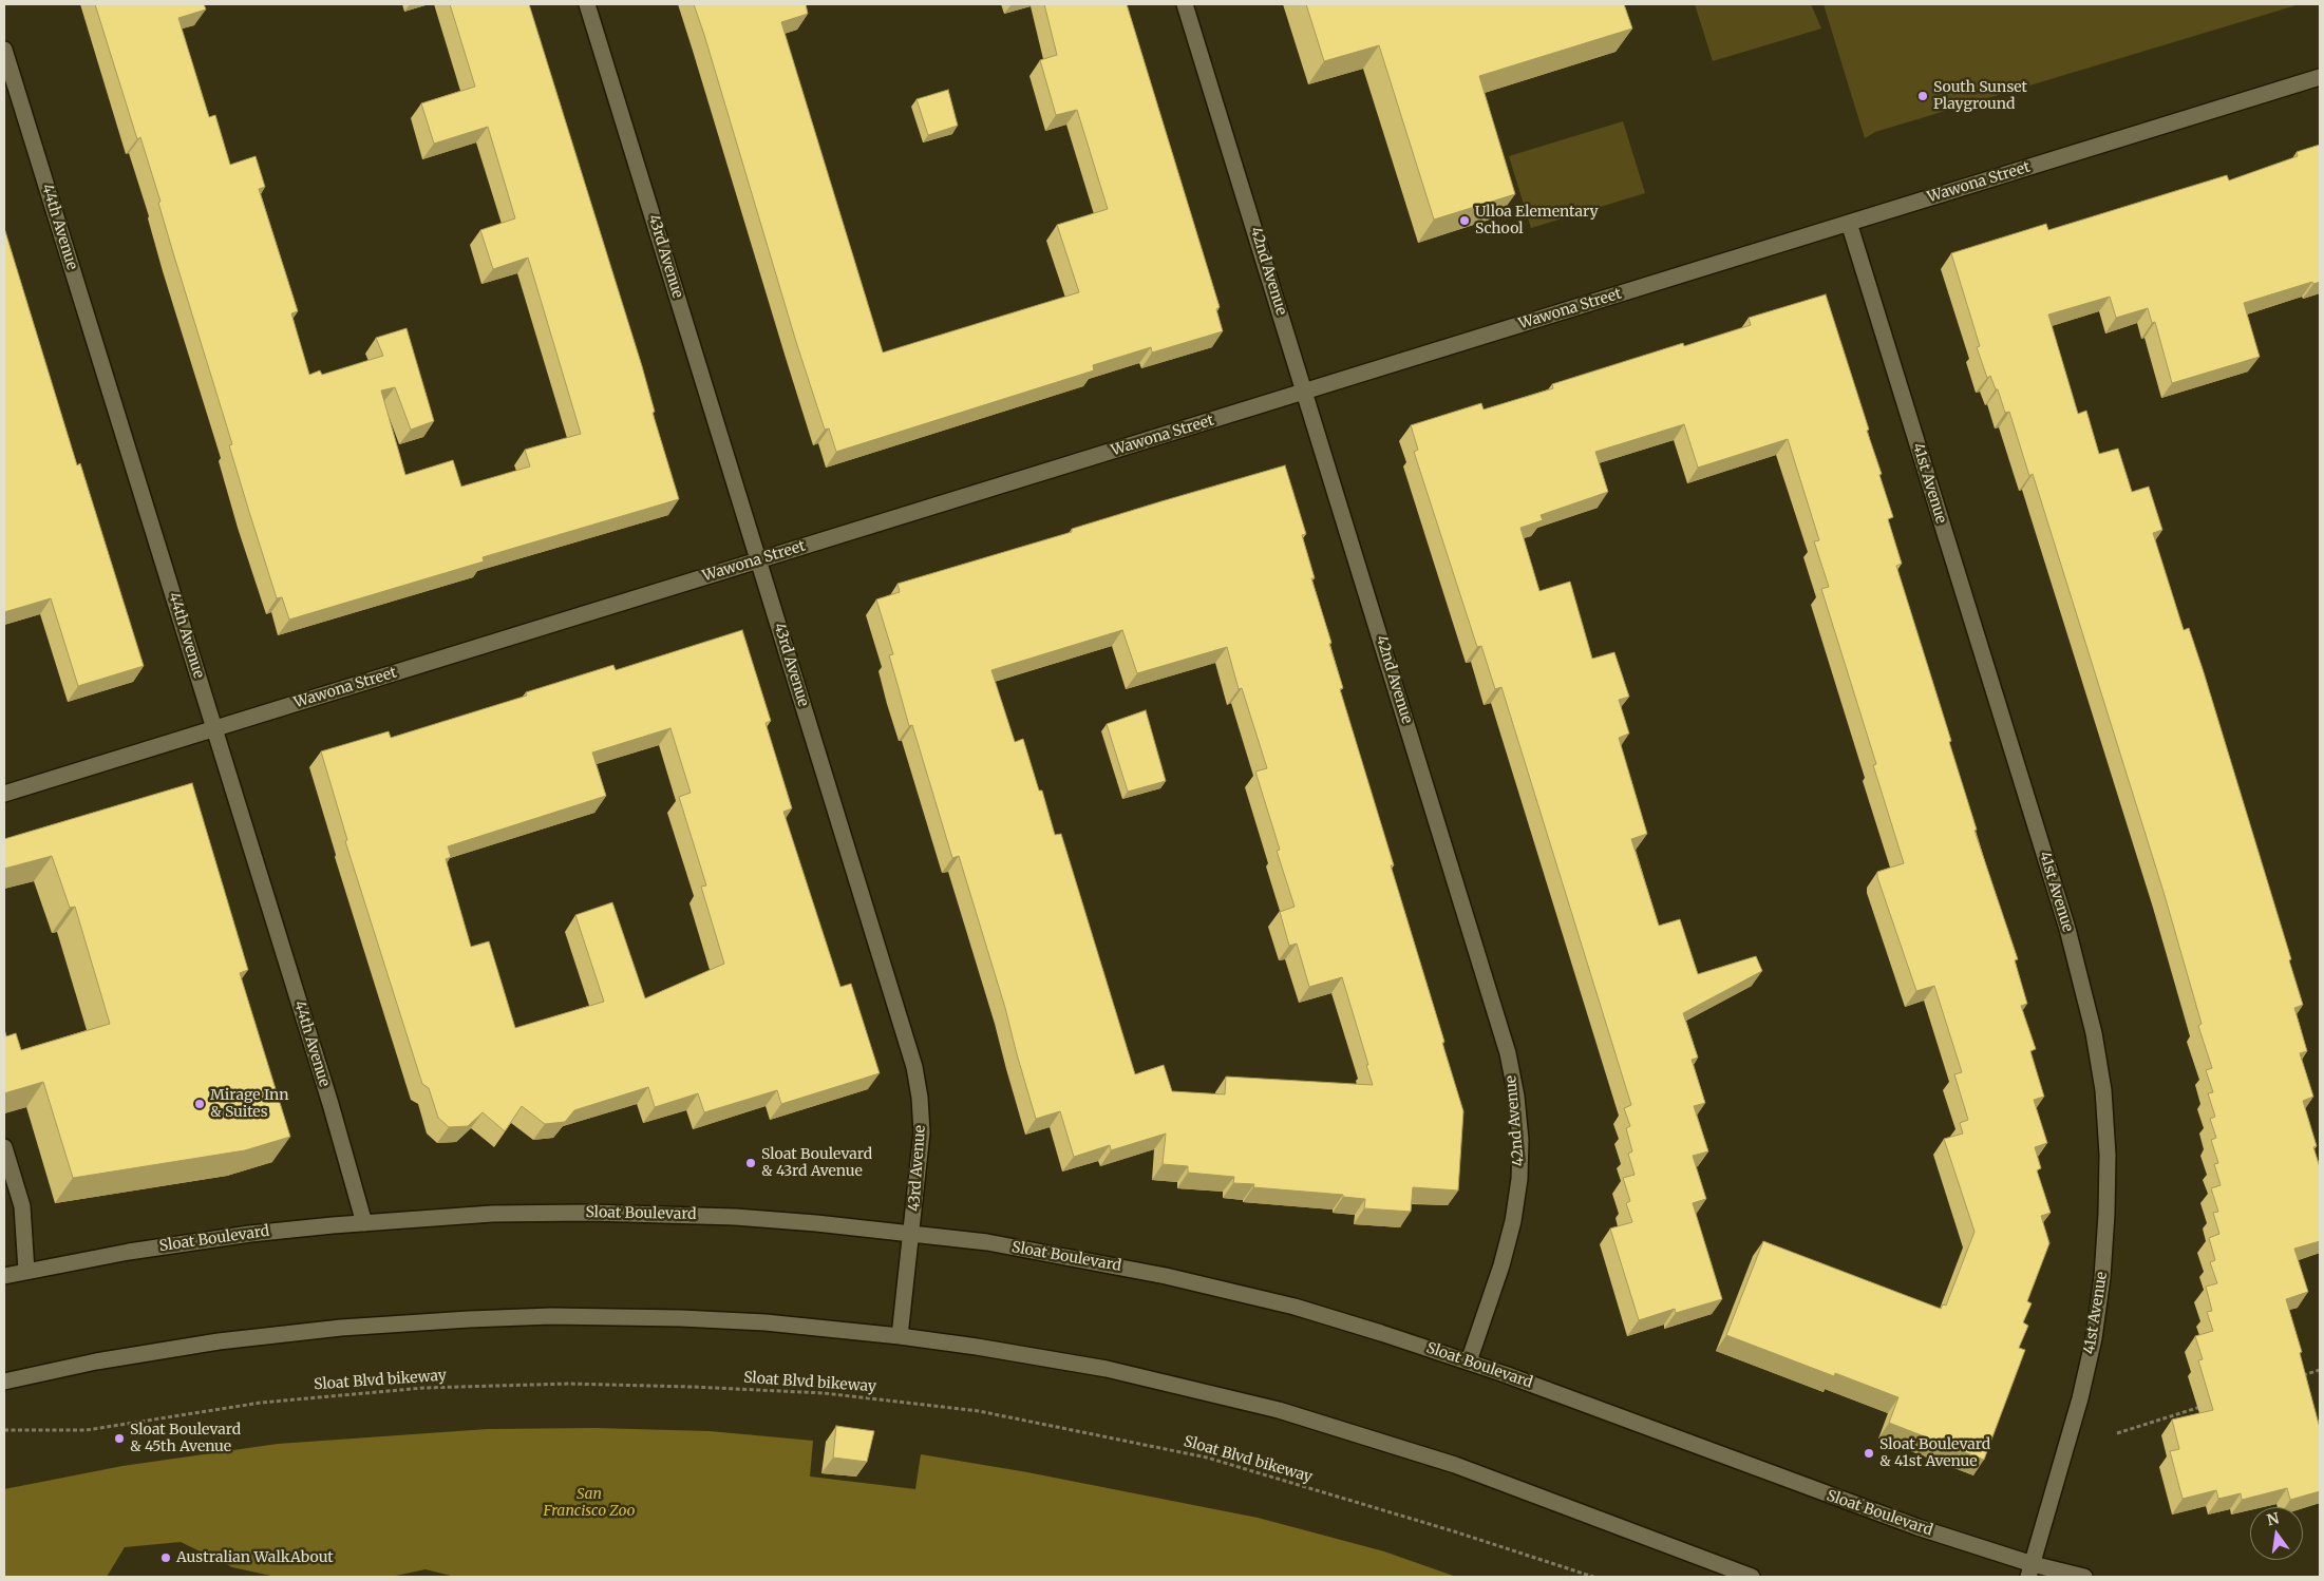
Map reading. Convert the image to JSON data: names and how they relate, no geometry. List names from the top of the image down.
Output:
{
  "streets": {
    "street": [
      "Wawona Street",
      "44th Avenue",
      "43rd Avenue",
      "42nd Avenue",
      "41st Avenue",
      "Sloat Boulevard"
    ],
    "path": ["Sloat Blvd bikeway"]
  },
  "crossings": [
    ["Wawona Street", "44th Avenue"],
    ["Wawona Street", "43rd Avenue"],
    ["Wawona Street", "42nd Avenue"],
    ["Wawona Street", "41st Avenue"],
    ["44th Avenue", "Sloat Boulevard"],
    ["43rd Avenue", "Sloat Boulevard"],
    ["42nd Avenue", "Sloat Boulevard"],
    ["41st Avenue", "Sloat Boulevard"]
  ],
  "parks": ["San Francisco Zoo"],
  "places": [
    "South Sunset Playground",
    "Ulloa Elementary School",
    "Mirage Inn & Suites",
    "Sloat Boulevard & 43rd Avenue",
    "Sloat Boulevard & 45th Avenue",
    "Sloat Boulevard & 41st Avenue",
    "Australian WalkAbout"
  ],
  "north": "top"
}
